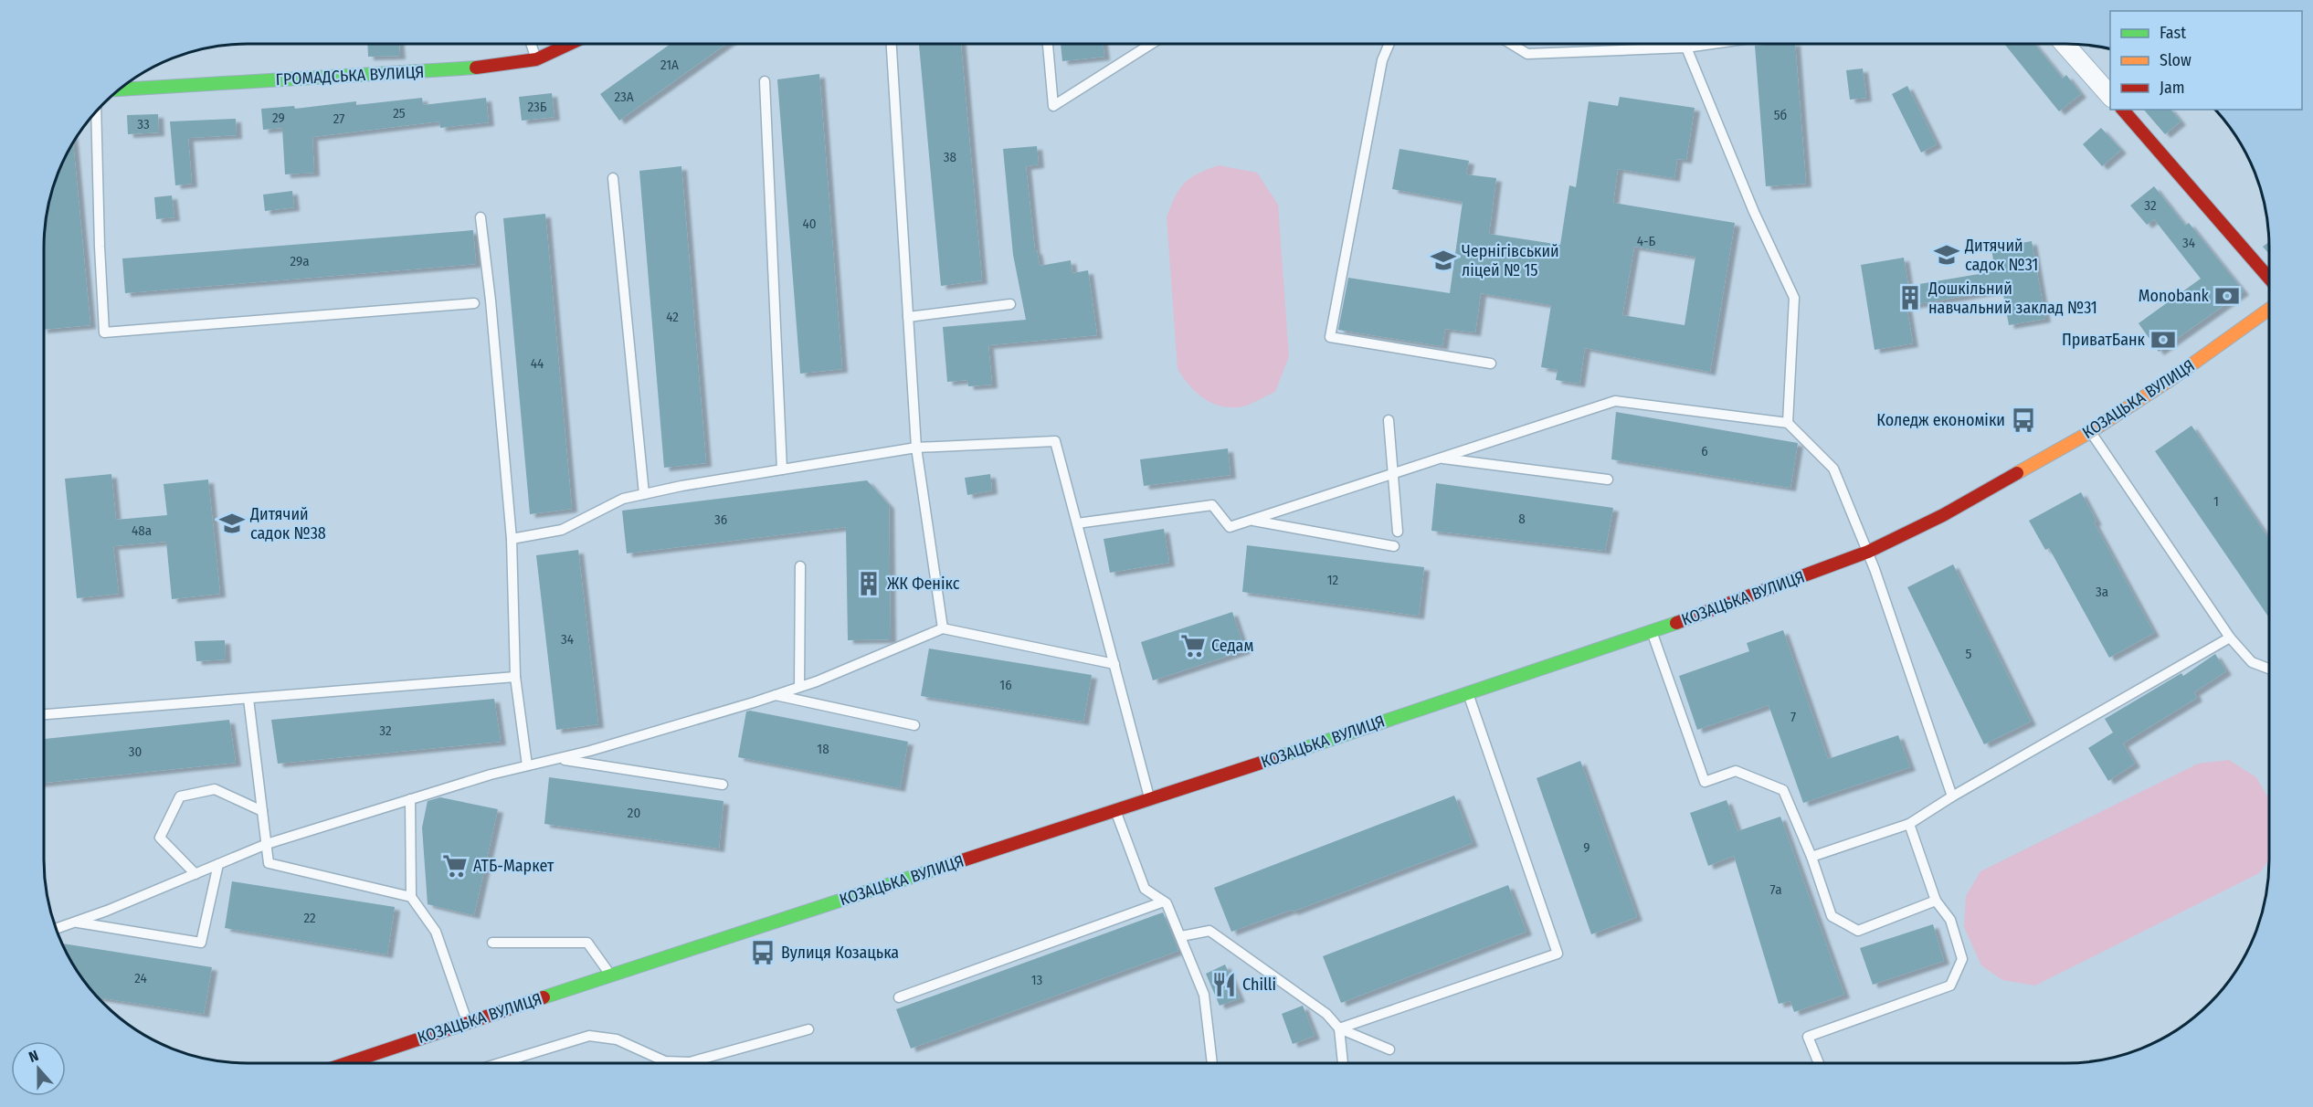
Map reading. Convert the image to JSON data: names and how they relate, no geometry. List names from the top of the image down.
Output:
{
  "streets": {
    "main road": ["ГРОМАДСЬКА ВУЛИЦЯ", "КОЗАЦЬКА ВУЛИЦЯ"]
  },
  "places": {
    "school or university": ["Дитячий садок №31", "Чернігівський ліцей № 15", "Дитячий садок №38"],
    "bank": ["Monobank", "ПриватБанк"],
    "building": ["Дошкільний навчальний заклад №31", "ЖК Фенікс"],
    "bus stop": ["Коледж економіки", "Вулиця Козацька"],
    "supermarket": ["Седам", "АТБ-Маркет"],
    "restaurant": ["Chilli"]
  },
  "house_numbers": [
    "21А",
    "23А",
    "23Б",
    "25",
    "5б",
    "29",
    "27",
    "33",
    "38",
    "32",
    "40",
    "4-Б",
    "34",
    "29а",
    "42",
    "44",
    "6",
    "1",
    "8",
    "36",
    "48а",
    "12",
    "3а",
    "34",
    "5",
    "16",
    "7",
    "32",
    "18",
    "30",
    "20",
    "9",
    "7а",
    "22",
    "24",
    "13"
  ],
  "legend": ["Fast", "Slow", "Jam"],
  "north": "top"
}
